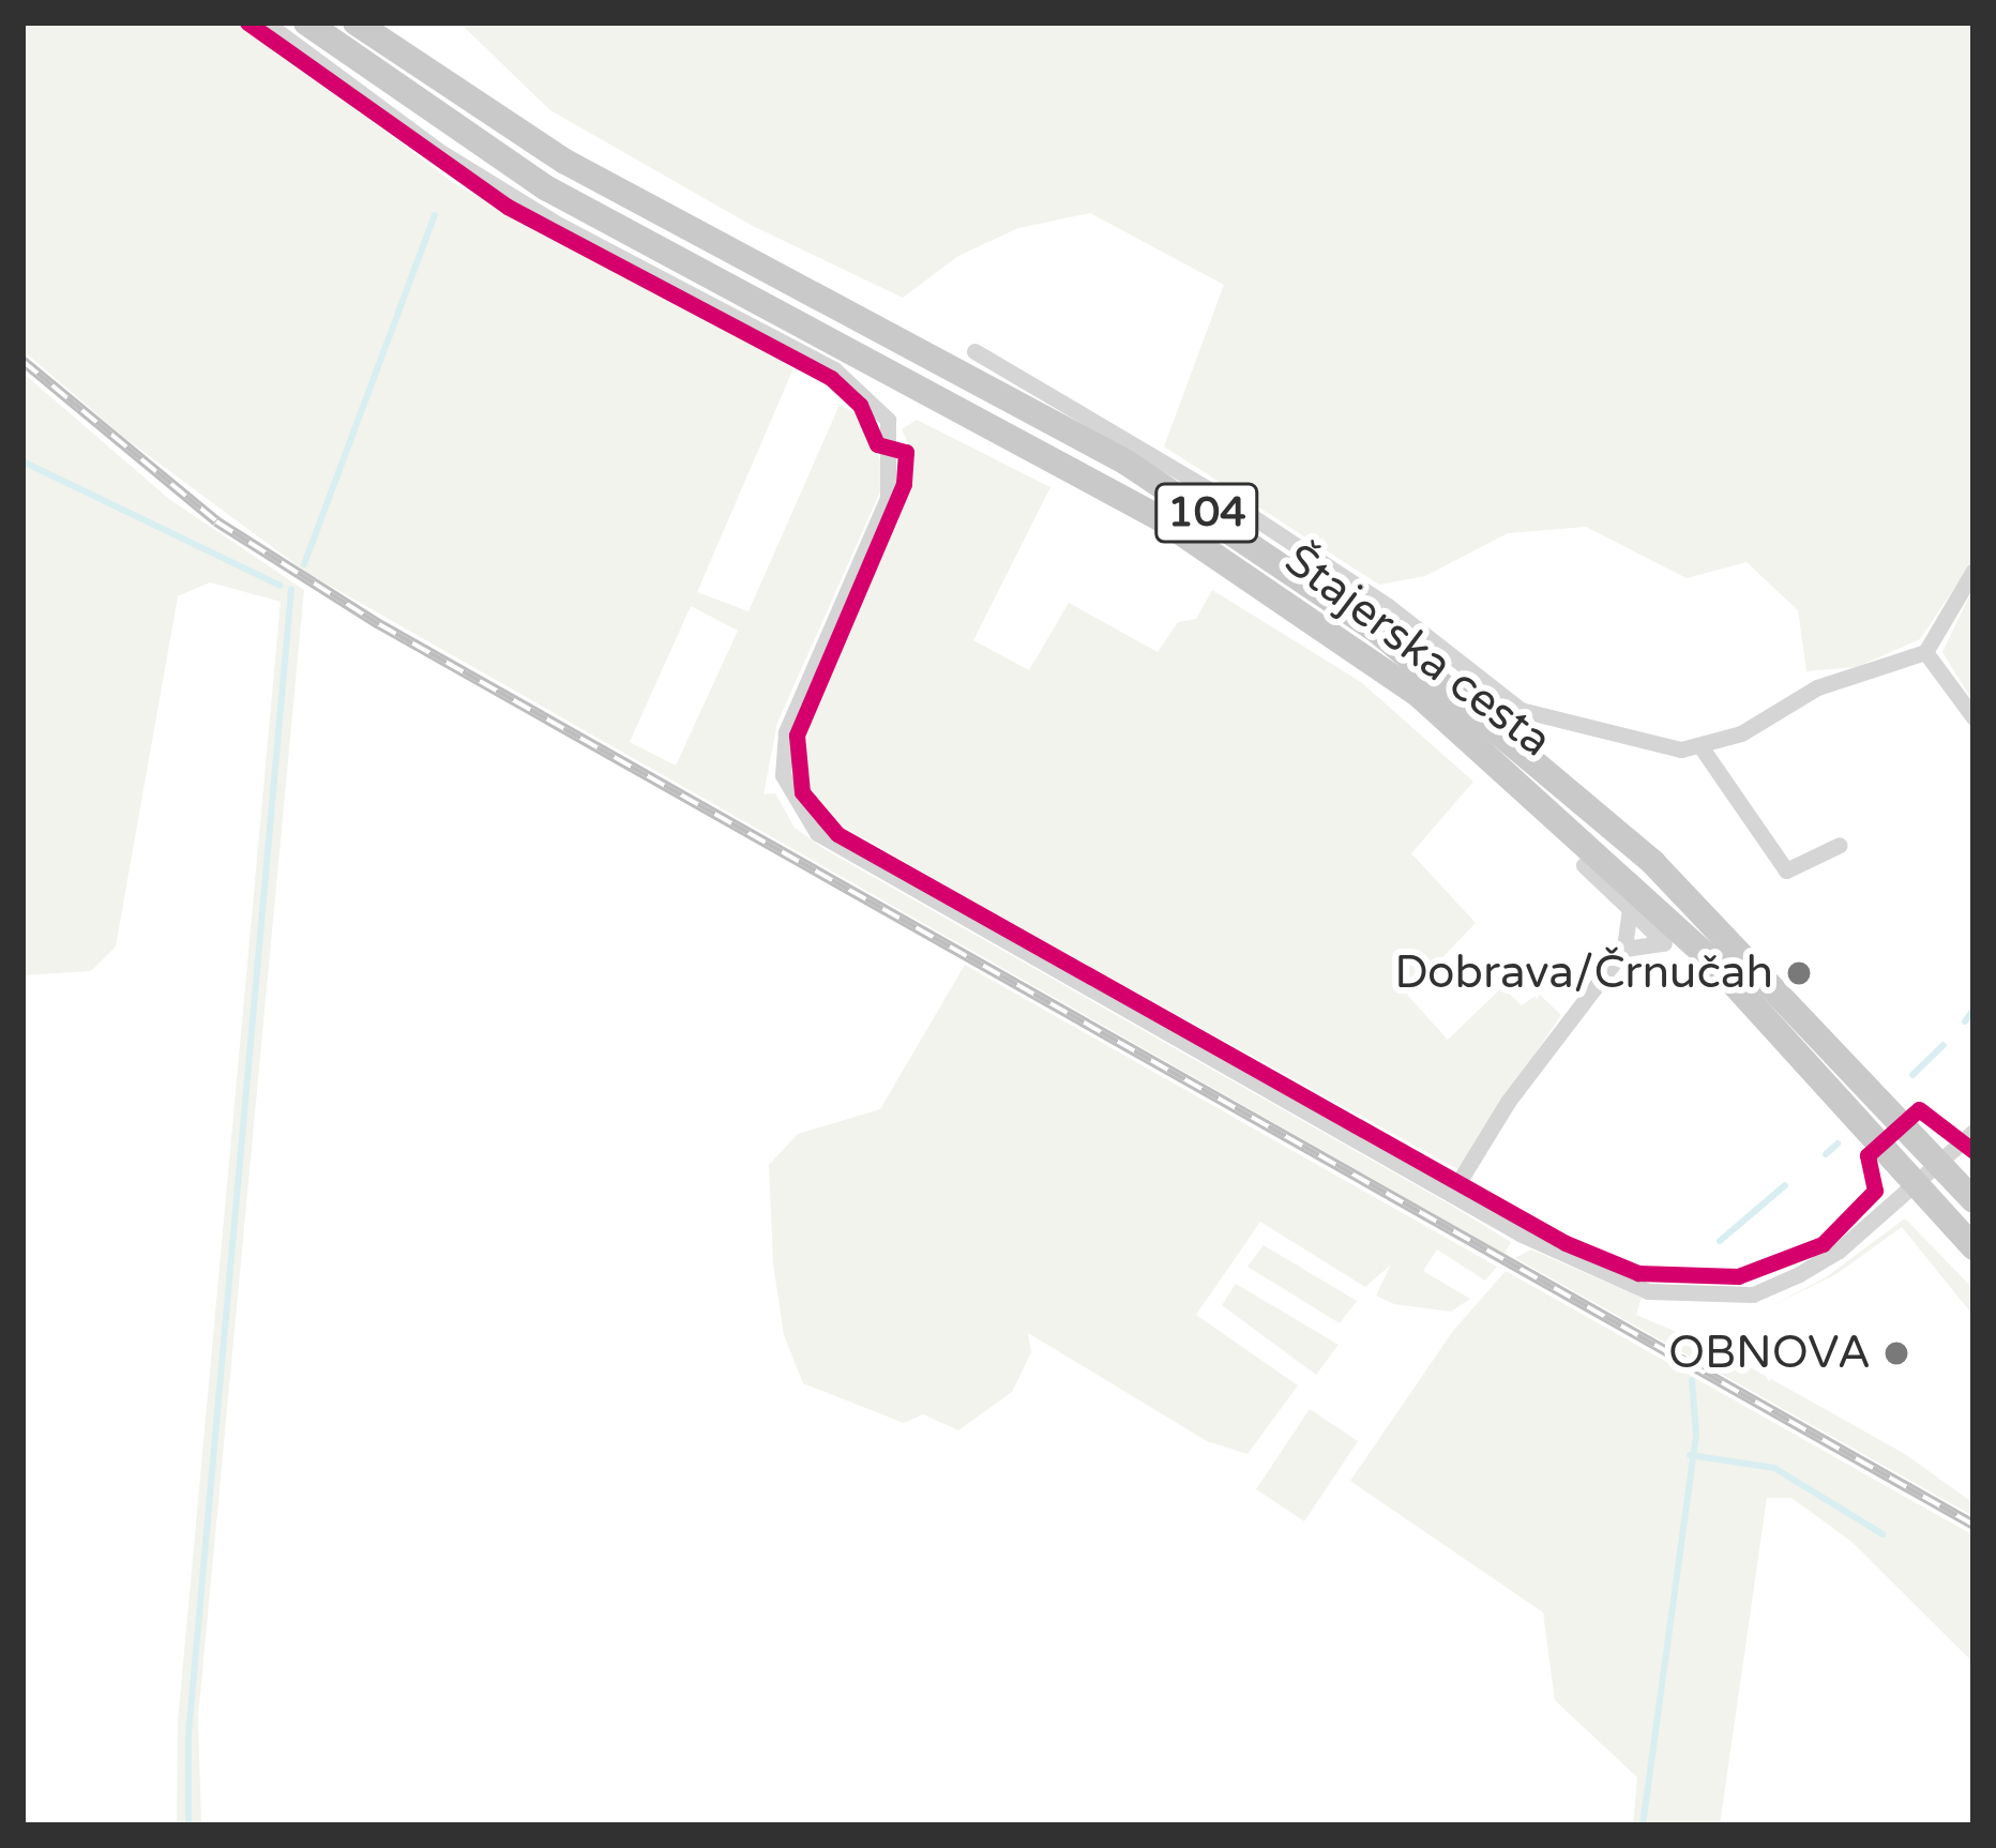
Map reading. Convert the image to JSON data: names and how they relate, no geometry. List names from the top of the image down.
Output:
{
  "streets": {
    "main road": ["104", "Štajerska cesta"]
  },
  "places": ["Dobrava/Črnučah", "OBNOVA"]
}
